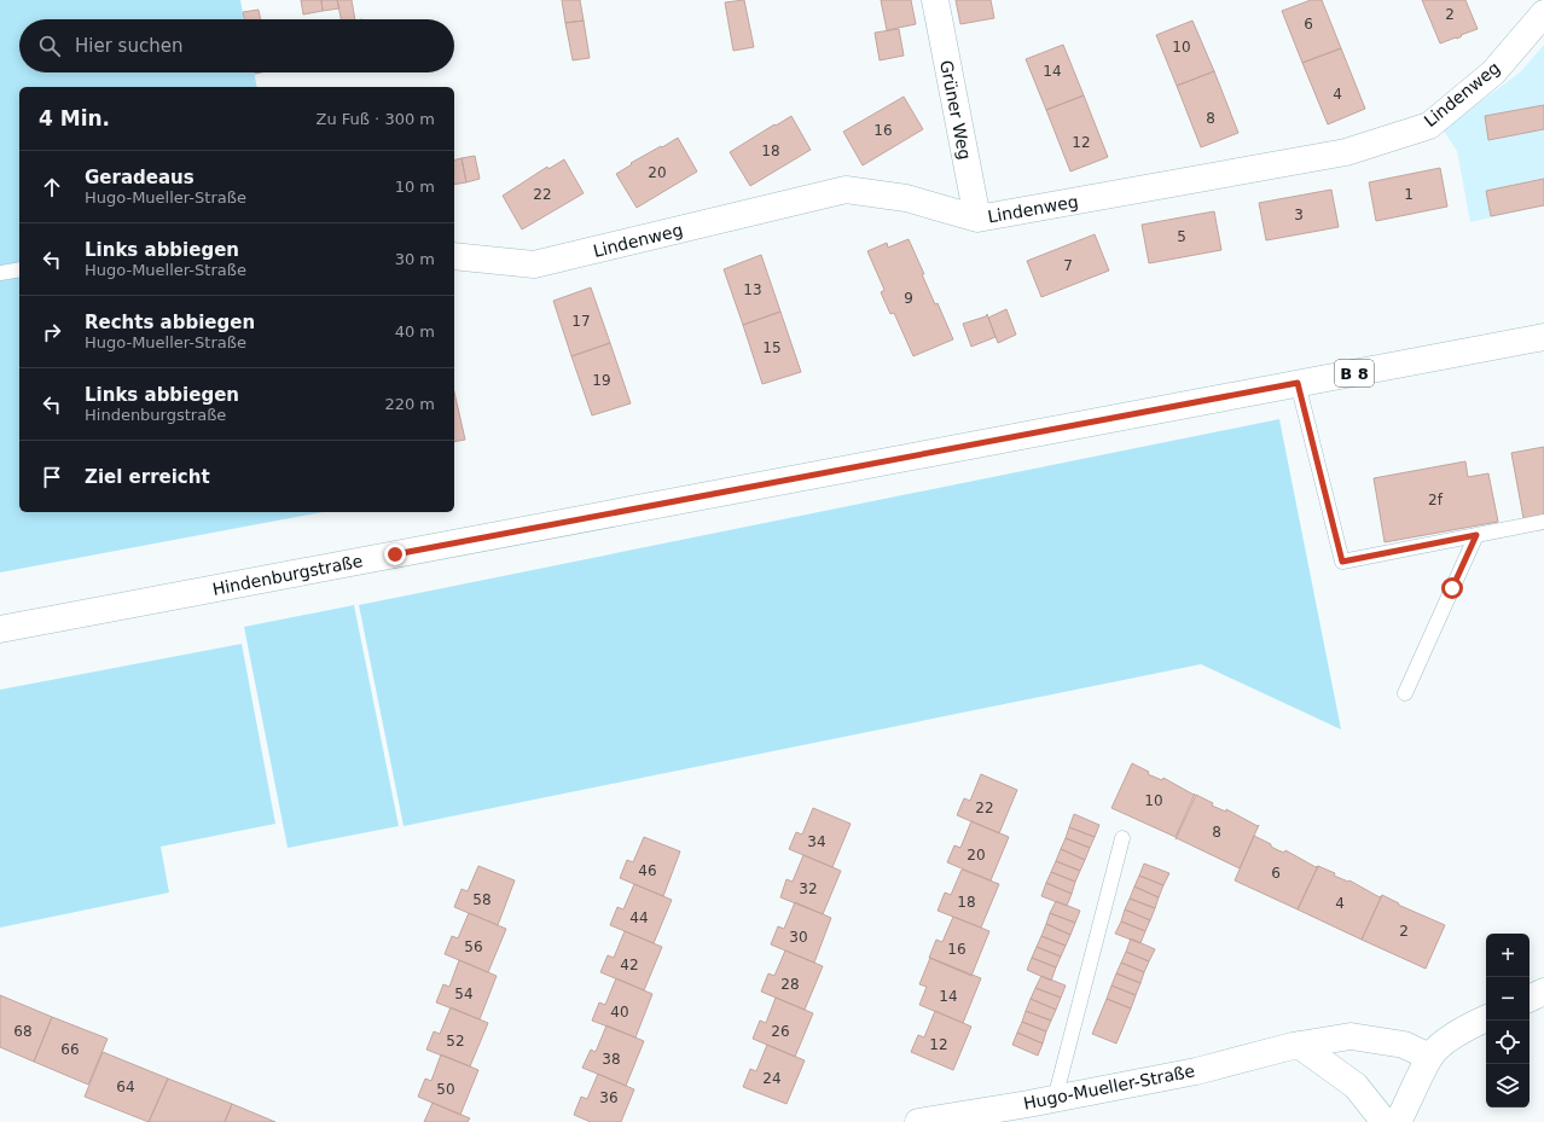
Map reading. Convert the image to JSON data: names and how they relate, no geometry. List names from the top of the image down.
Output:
{
  "streets": {
    "street": [
      "Lindenweg",
      "Grüner Weg",
      "B 8",
      "Hindenburgstraße",
      "Hugo-Mueller-Straße"
    ]
  },
  "crossings": [
    ["Lindenweg", "Grüner Weg"]
  ],
  "house_numbers": [
    "2",
    "6",
    "10",
    "14",
    "4",
    "8",
    "16",
    "12",
    "18",
    "20",
    "22",
    "1",
    "3",
    "5",
    "7",
    "13",
    "9",
    "17",
    "15",
    "19",
    "2f",
    "10",
    "22",
    "8",
    "34",
    "20",
    "46",
    "6",
    "32",
    "58",
    "18",
    "4",
    "44",
    "2",
    "30",
    "56",
    "16",
    "42",
    "28",
    "54",
    "14",
    "40",
    "68",
    "26",
    "52",
    "12",
    "66",
    "38",
    "24",
    "64",
    "50",
    "36"
  ],
  "page": {
    "search": "Hier suchen",
    "heading": ["4 Min.", "Zu Fuß · 300 m"],
    "list": [
      ["Geradeaus", "Hugo-Mueller-Straße", "10 m"],
      ["Links abbiegen", "Hugo-Mueller-Straße", "30 m"],
      ["Rechts abbiegen", "Hugo-Mueller-Straße", "40 m"],
      ["Links abbiegen", "Hindenburgstraße", "220 m"],
      "Ziel erreicht"
    ],
    "map_buttons": ["+", "−"]
  }
}
